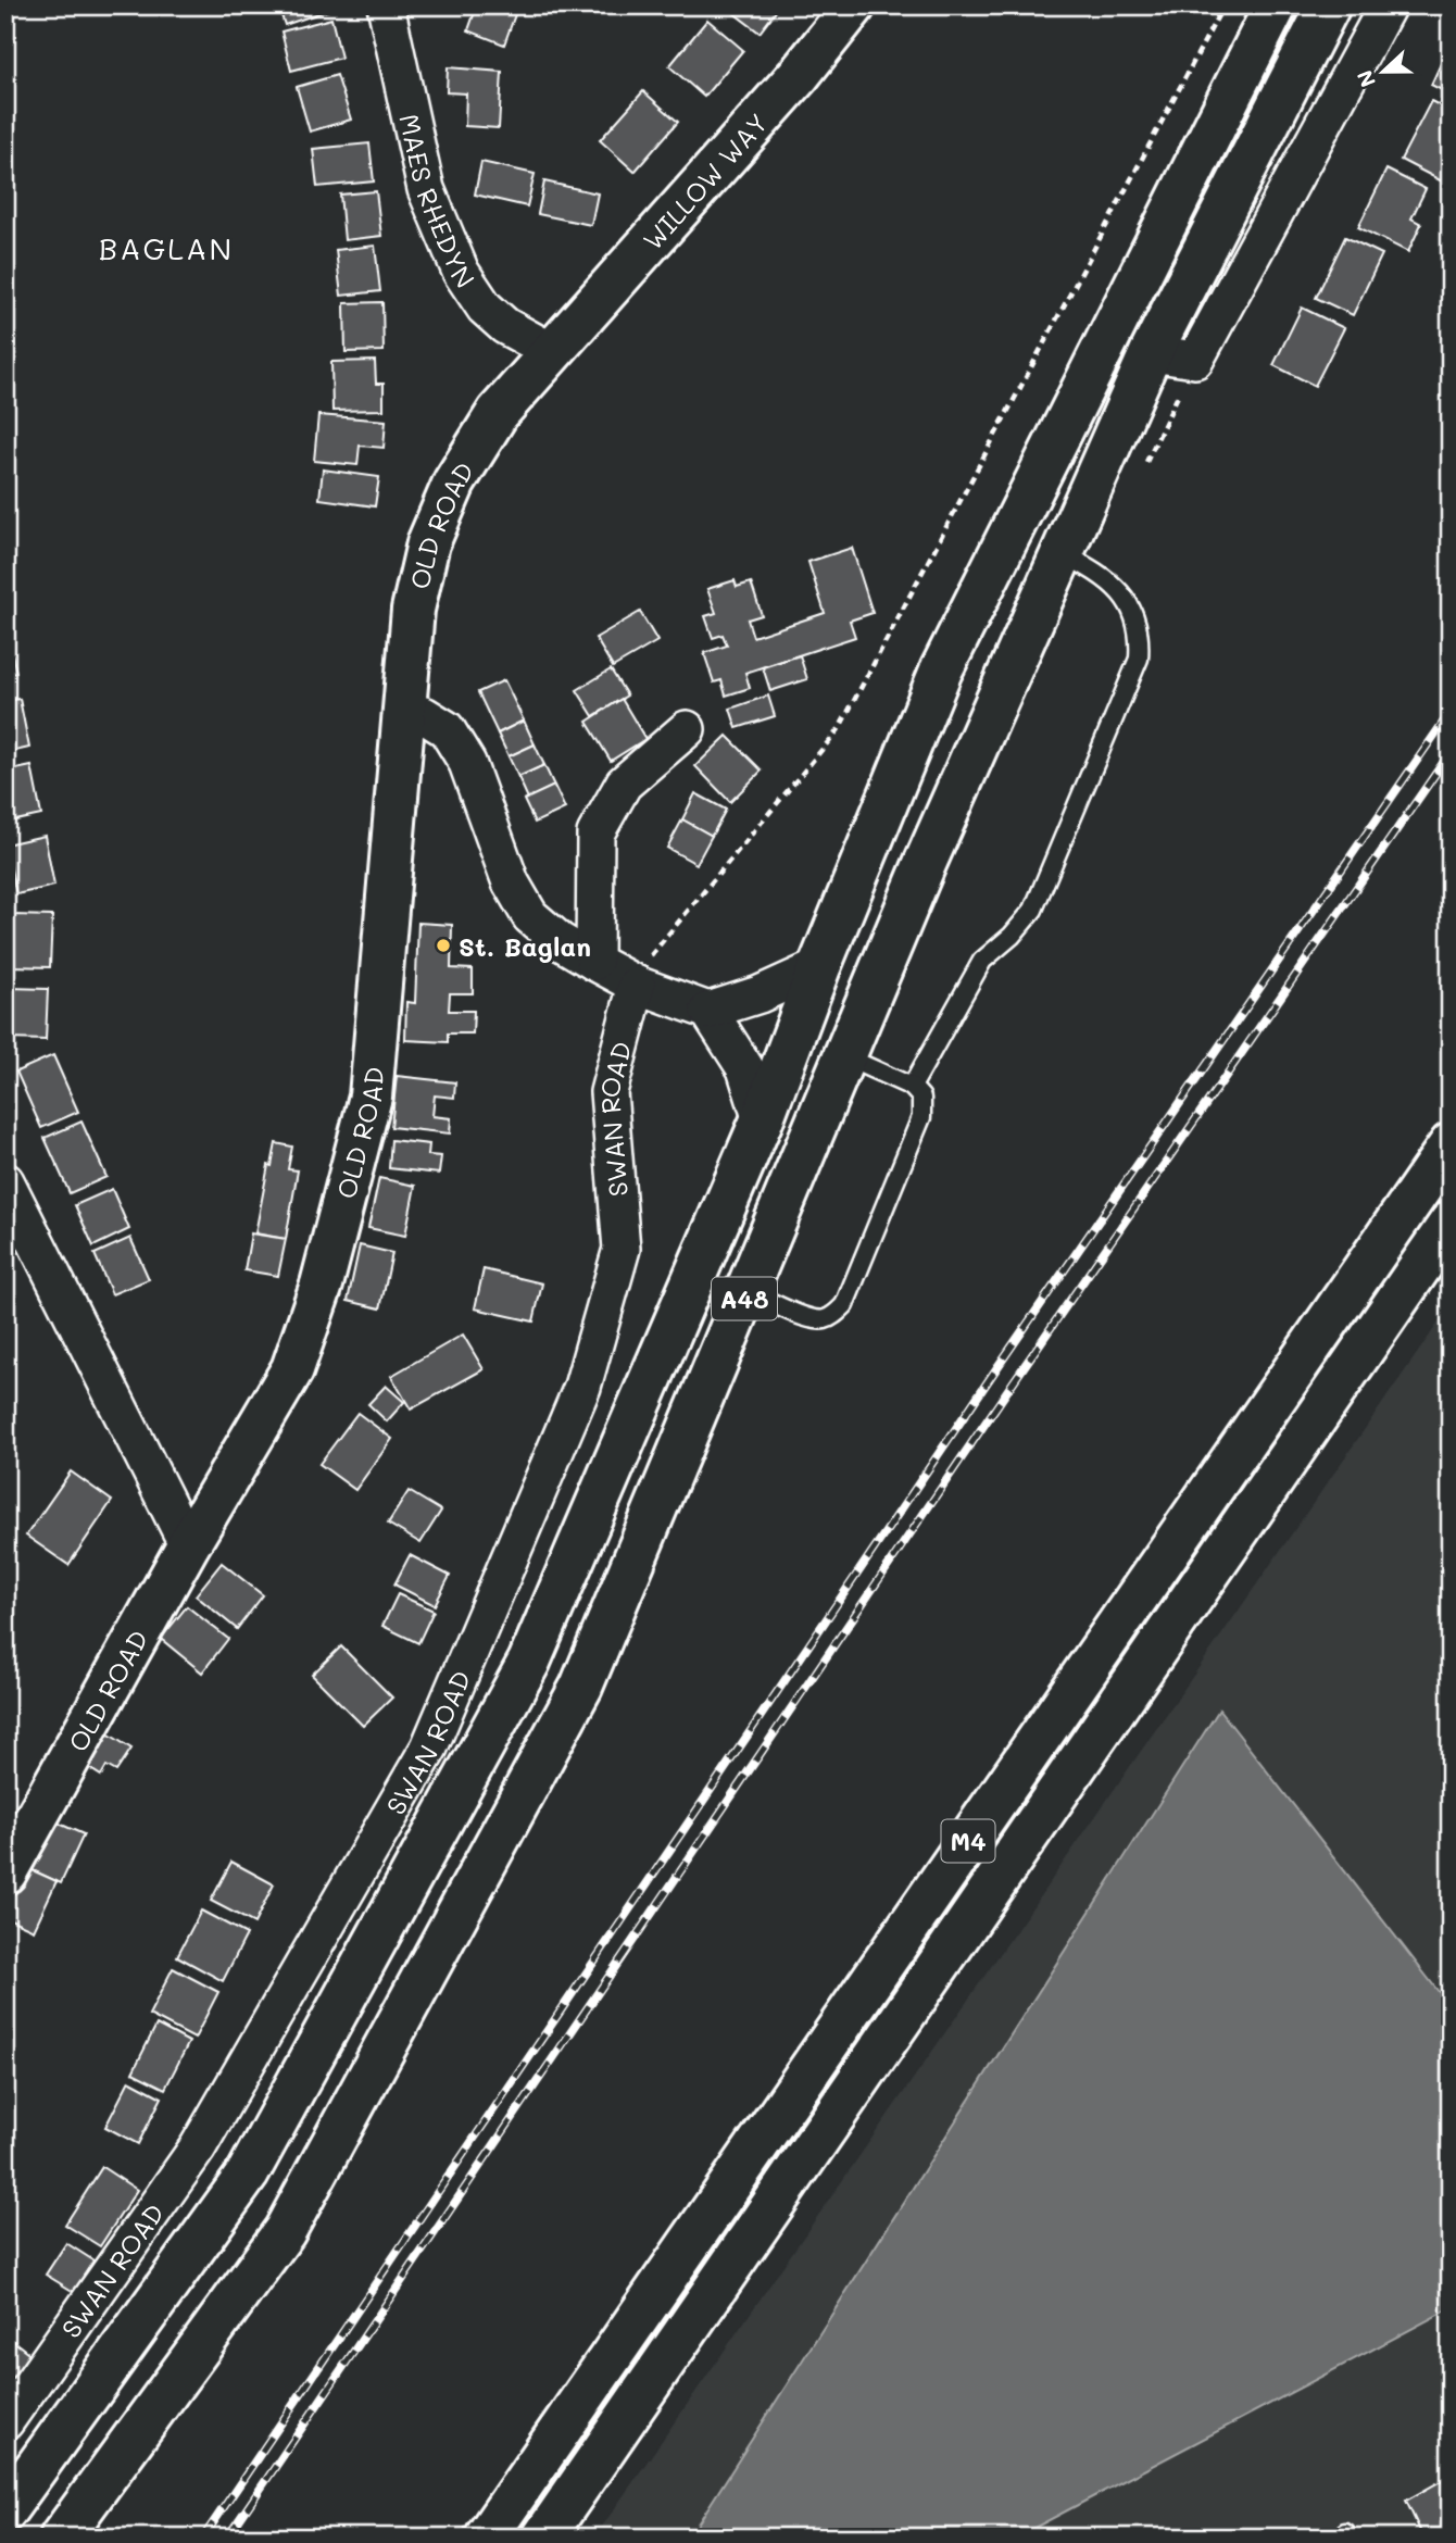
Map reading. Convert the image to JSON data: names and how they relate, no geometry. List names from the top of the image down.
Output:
{
  "streets": {
    "main road": [
      "WILLOW WAY",
      "OLD ROAD",
      "A48",
      "M4"
    ],
    "street": ["MAES RHEDYN", "SWAN ROAD"]
  },
  "crossings": [
    ["WILLOW WAY", "MAES RHEDYN"],
    ["WILLOW WAY", "OLD ROAD"],
    ["MAES RHEDYN", "OLD ROAD"]
  ],
  "districts": ["BAGLAN"],
  "places": ["St. Baglan"],
  "north": "left"
}
